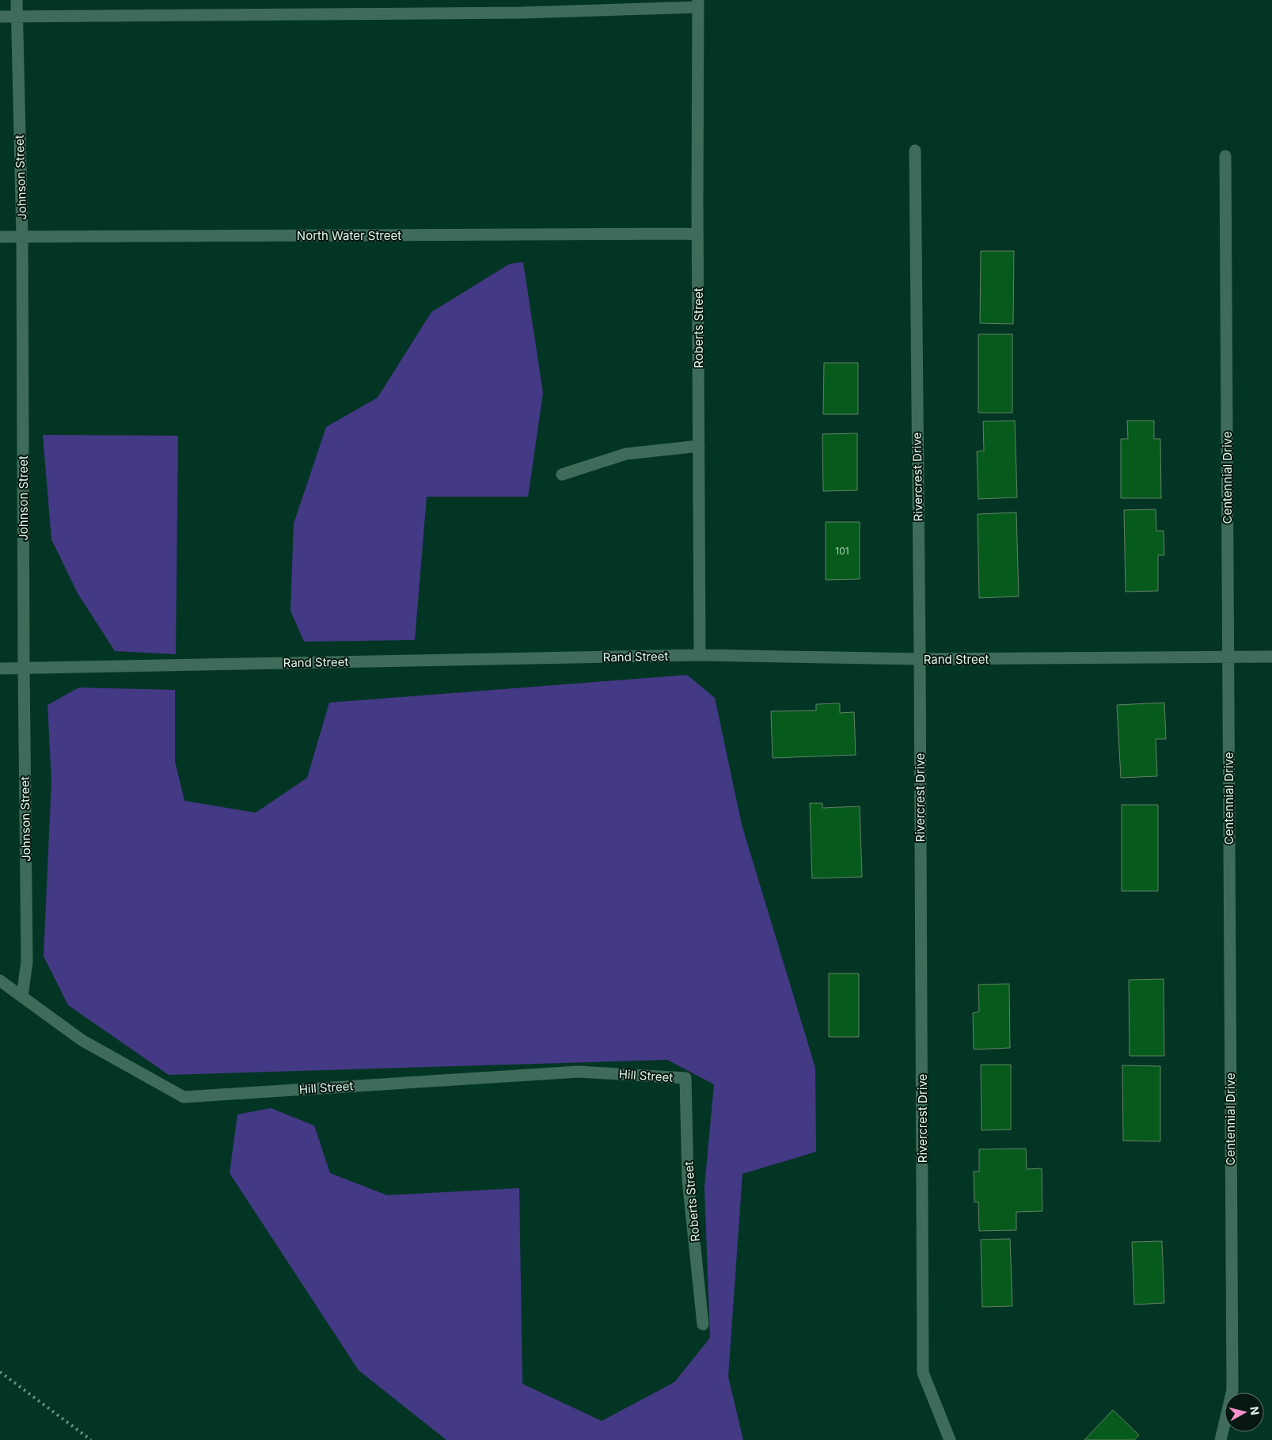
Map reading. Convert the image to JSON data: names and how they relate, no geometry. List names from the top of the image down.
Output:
{
  "streets": {
    "street": [
      "Johnson Street",
      "North Water Street",
      "Roberts Street",
      "Rivercrest Drive",
      "Centennial Drive",
      "Rand Street",
      "Hill Street"
    ]
  },
  "crossings": [
    ["Johnson Street", "North Water Street"],
    ["Johnson Street", "Rand Street"],
    ["Johnson Street", "Hill Street"],
    ["North Water Street", "Roberts Street"],
    ["Roberts Street", "Rand Street"],
    ["Roberts Street", "Hill Street"],
    ["Rivercrest Drive", "Rand Street"],
    ["Centennial Drive", "Rand Street"]
  ],
  "house_numbers": ["101"],
  "north": "right"
}
